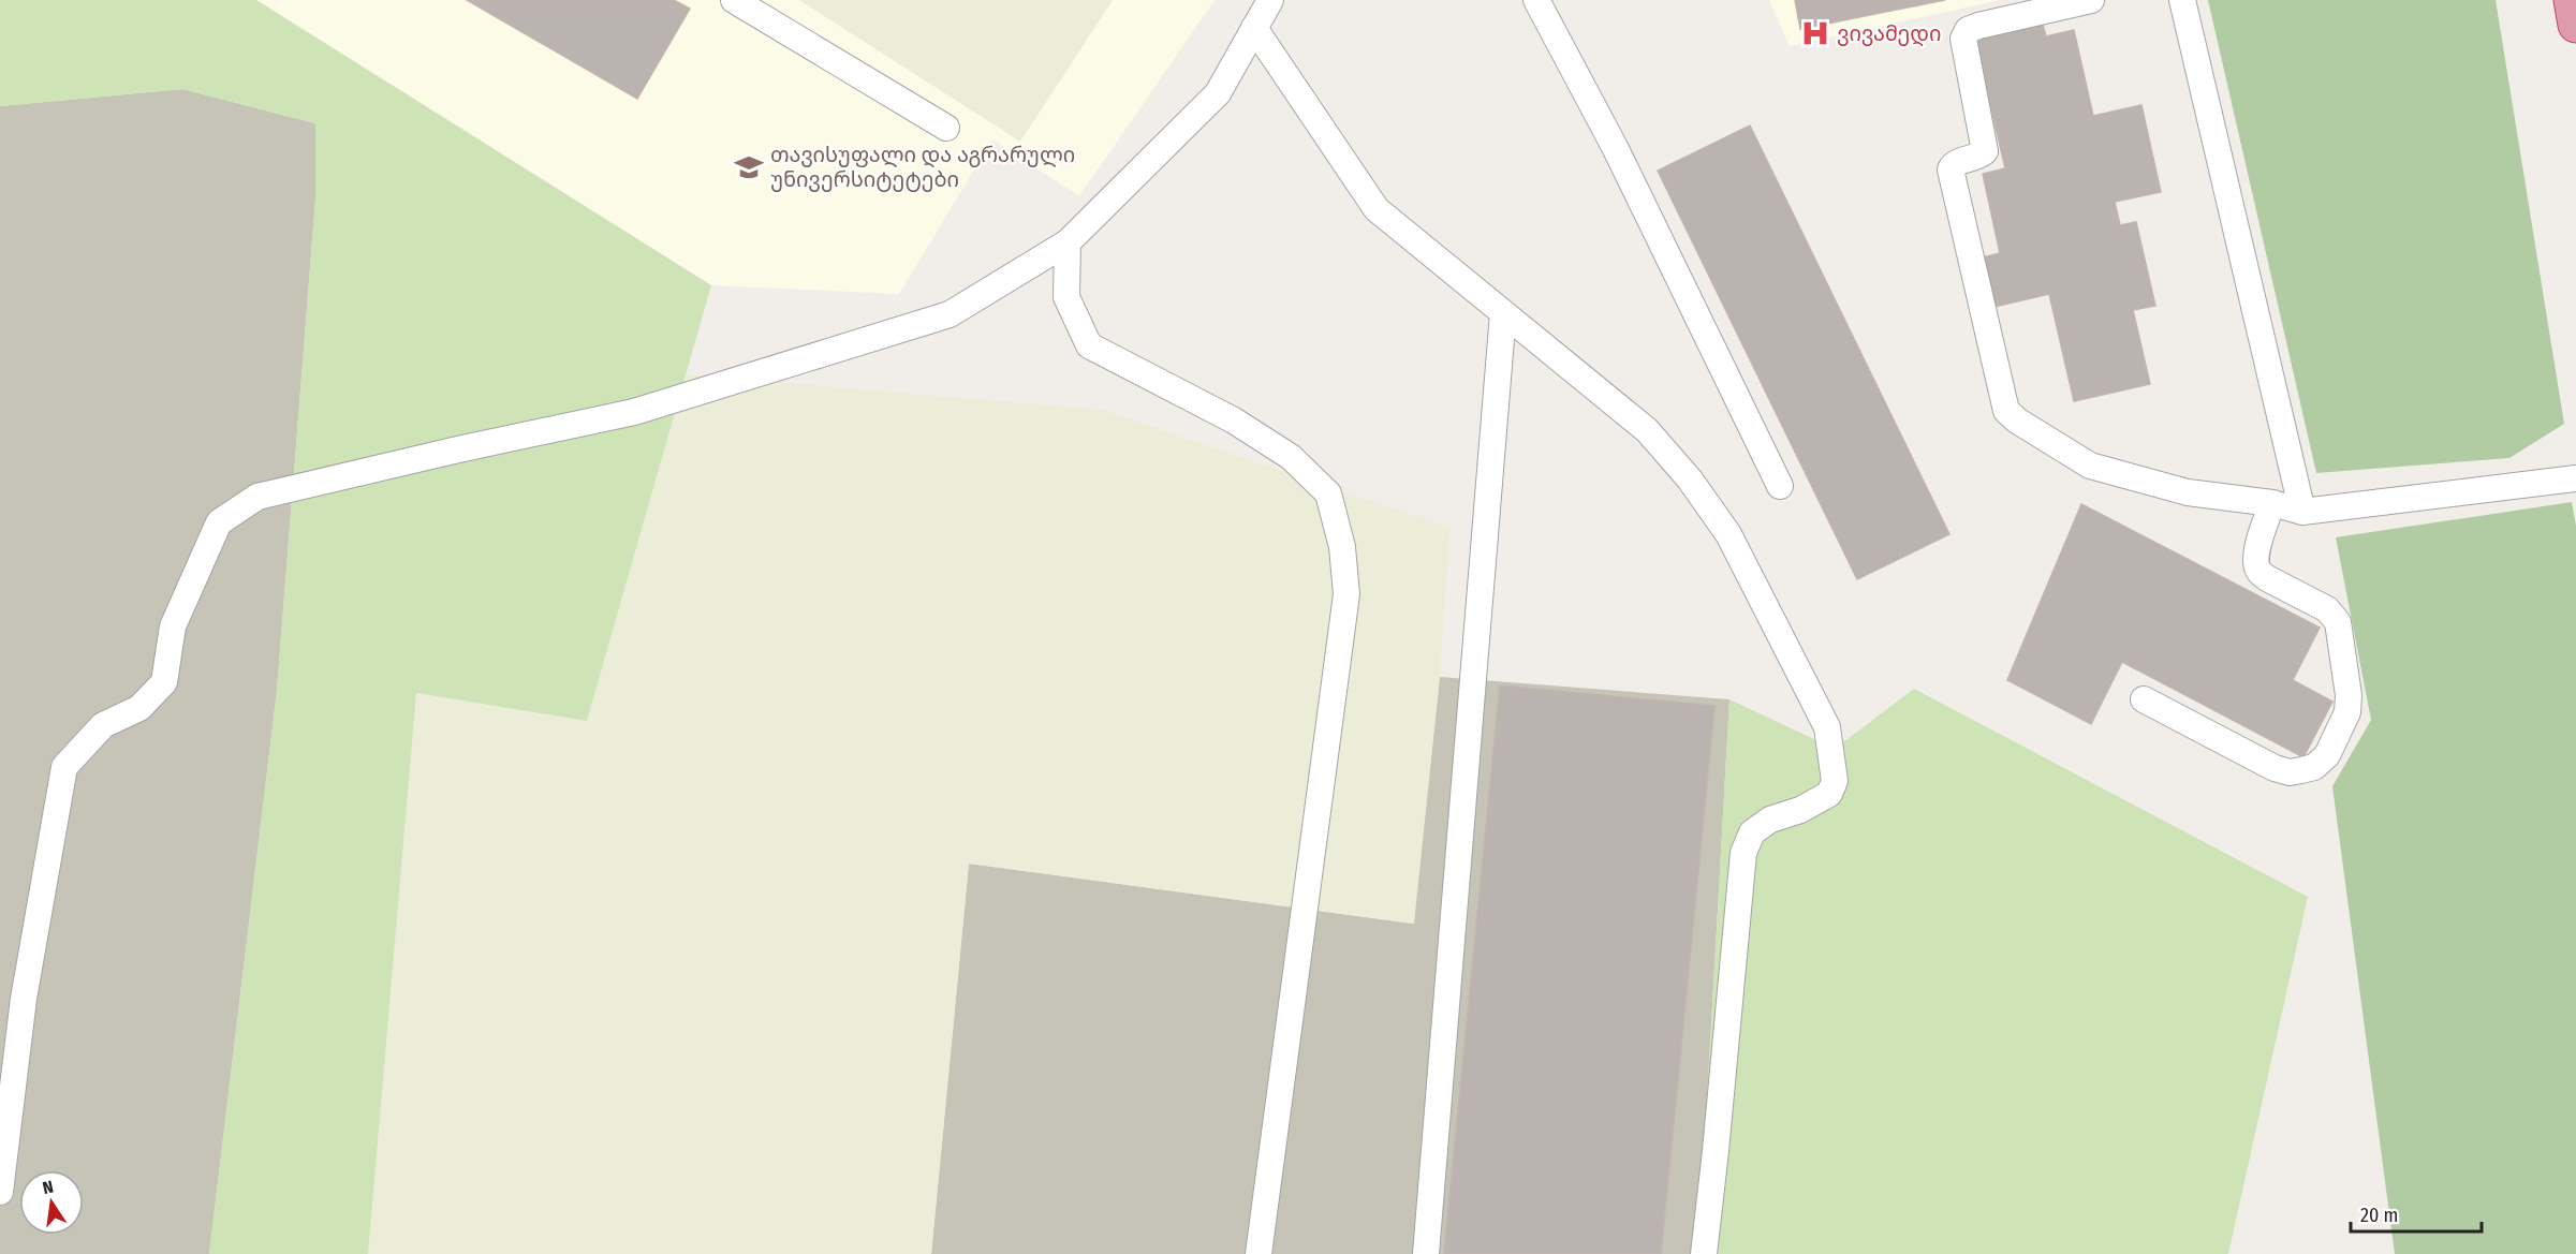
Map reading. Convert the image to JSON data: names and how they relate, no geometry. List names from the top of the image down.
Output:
{
  "places": {
    "hospital": ["ვივამედი"],
    "school or university": ["თავისუფალი და აგრარული უნივერსიტეტები"]
  },
  "scale_bar": "20 m",
  "north": "top"
}
